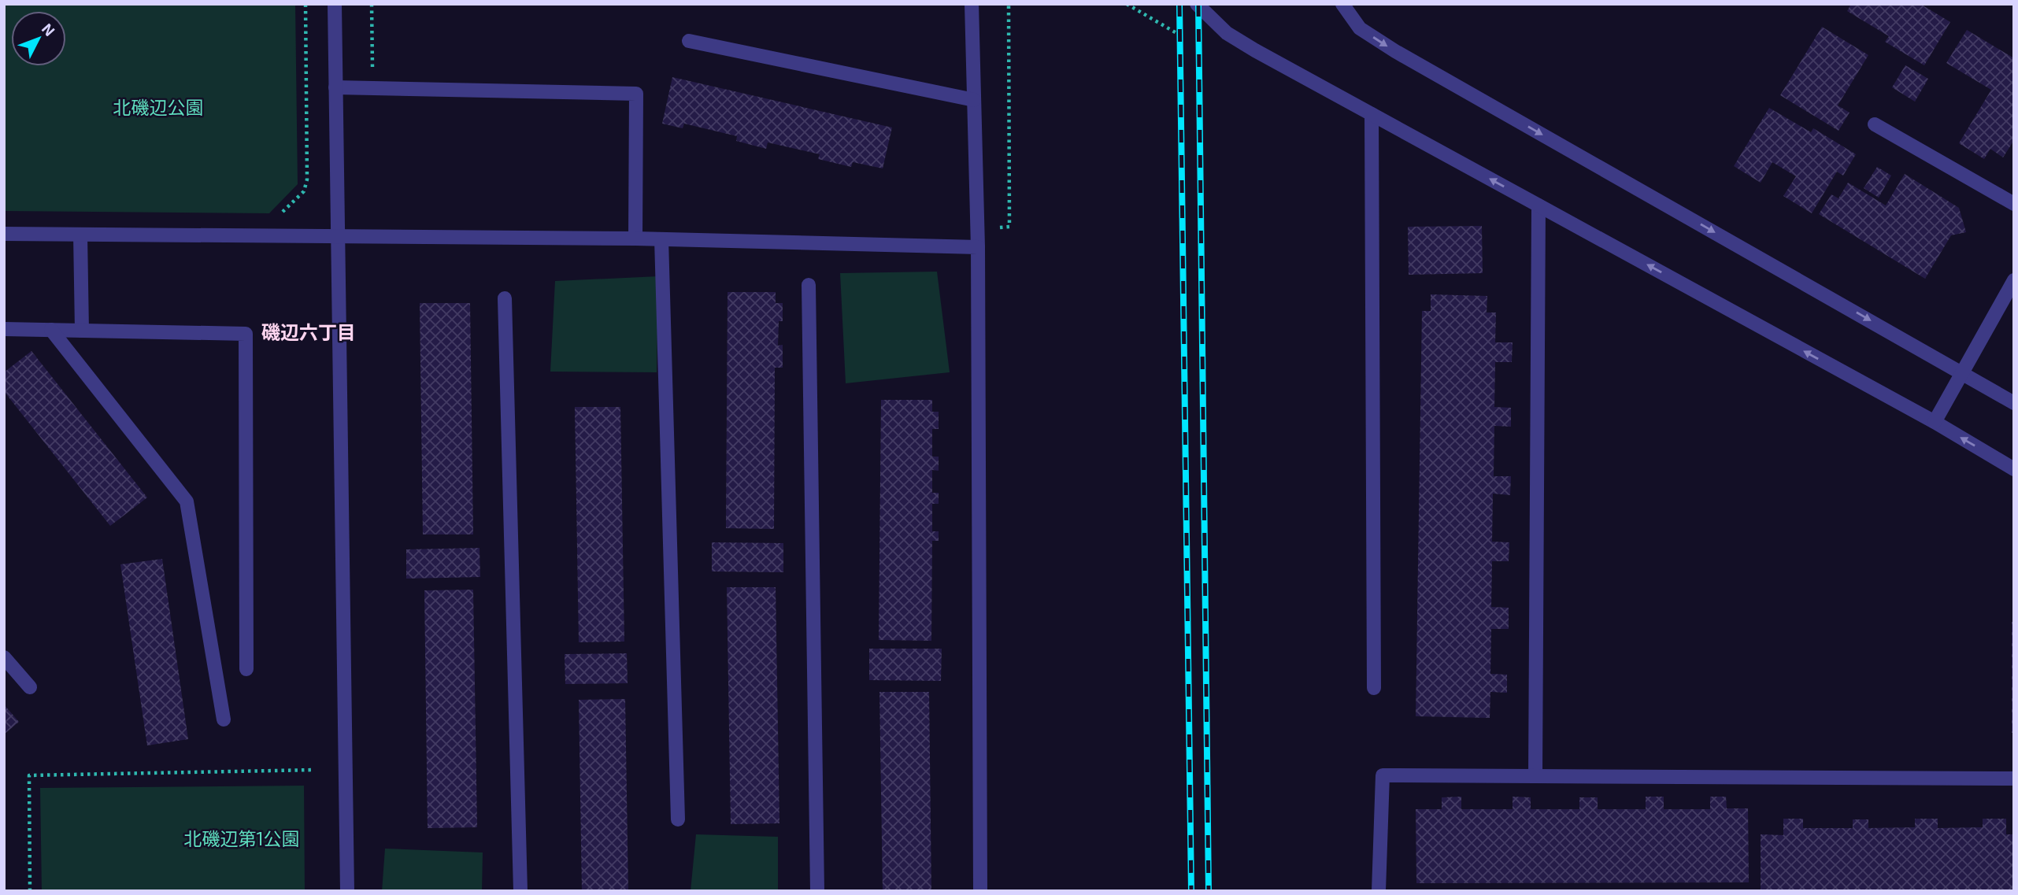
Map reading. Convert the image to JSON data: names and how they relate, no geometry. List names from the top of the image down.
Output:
{
  "districts": ["磯辺六丁目"],
  "parks": ["北磯辺公園", "北磯辺第1公園"],
  "north": "top right"
}
